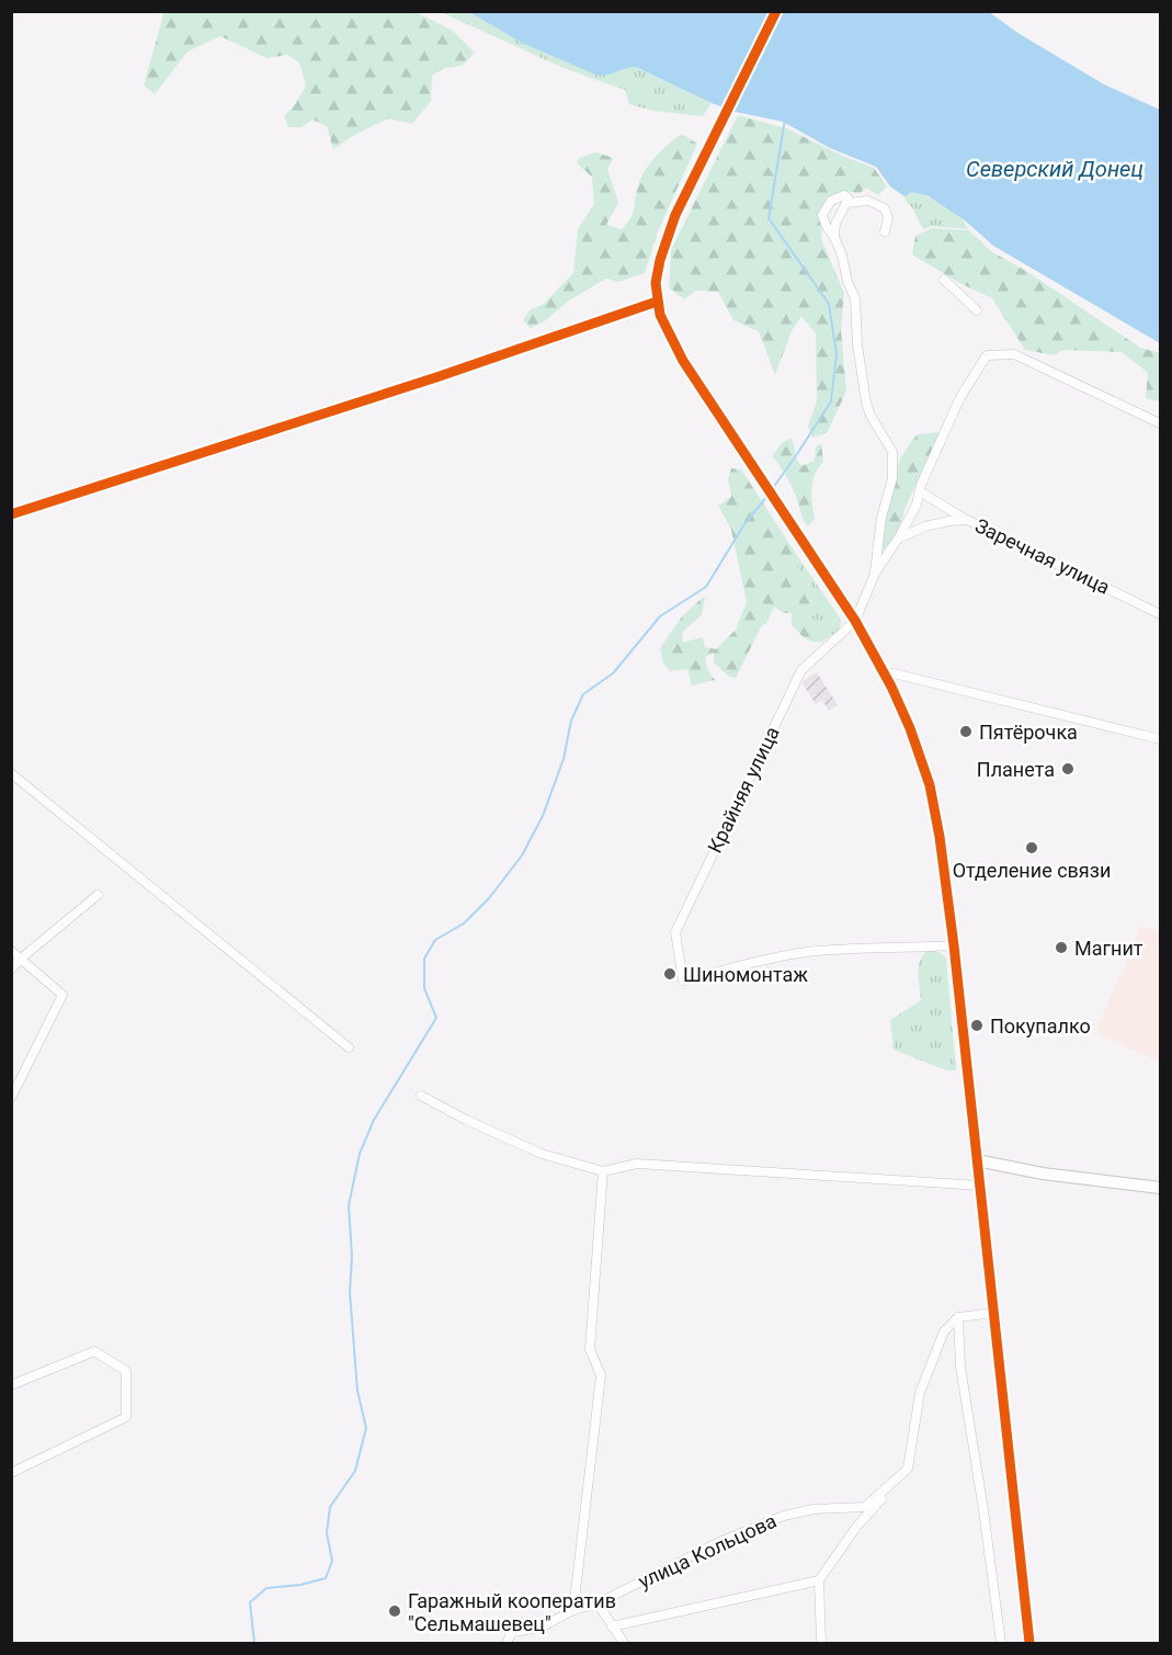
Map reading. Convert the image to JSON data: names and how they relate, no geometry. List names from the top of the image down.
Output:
{
  "streets": {
    "street": ["Заречная улица", "Крайняя улица", "улица Кольцова"]
  },
  "water": ["Северский Донец"],
  "places": [
    "Пятёрочка",
    "Планета",
    "Отделение связи",
    "Магнит",
    "Шиномонтаж",
    "Покупалко",
    "Гаражный кооператив \"Сельмашевец\""
  ]
}
